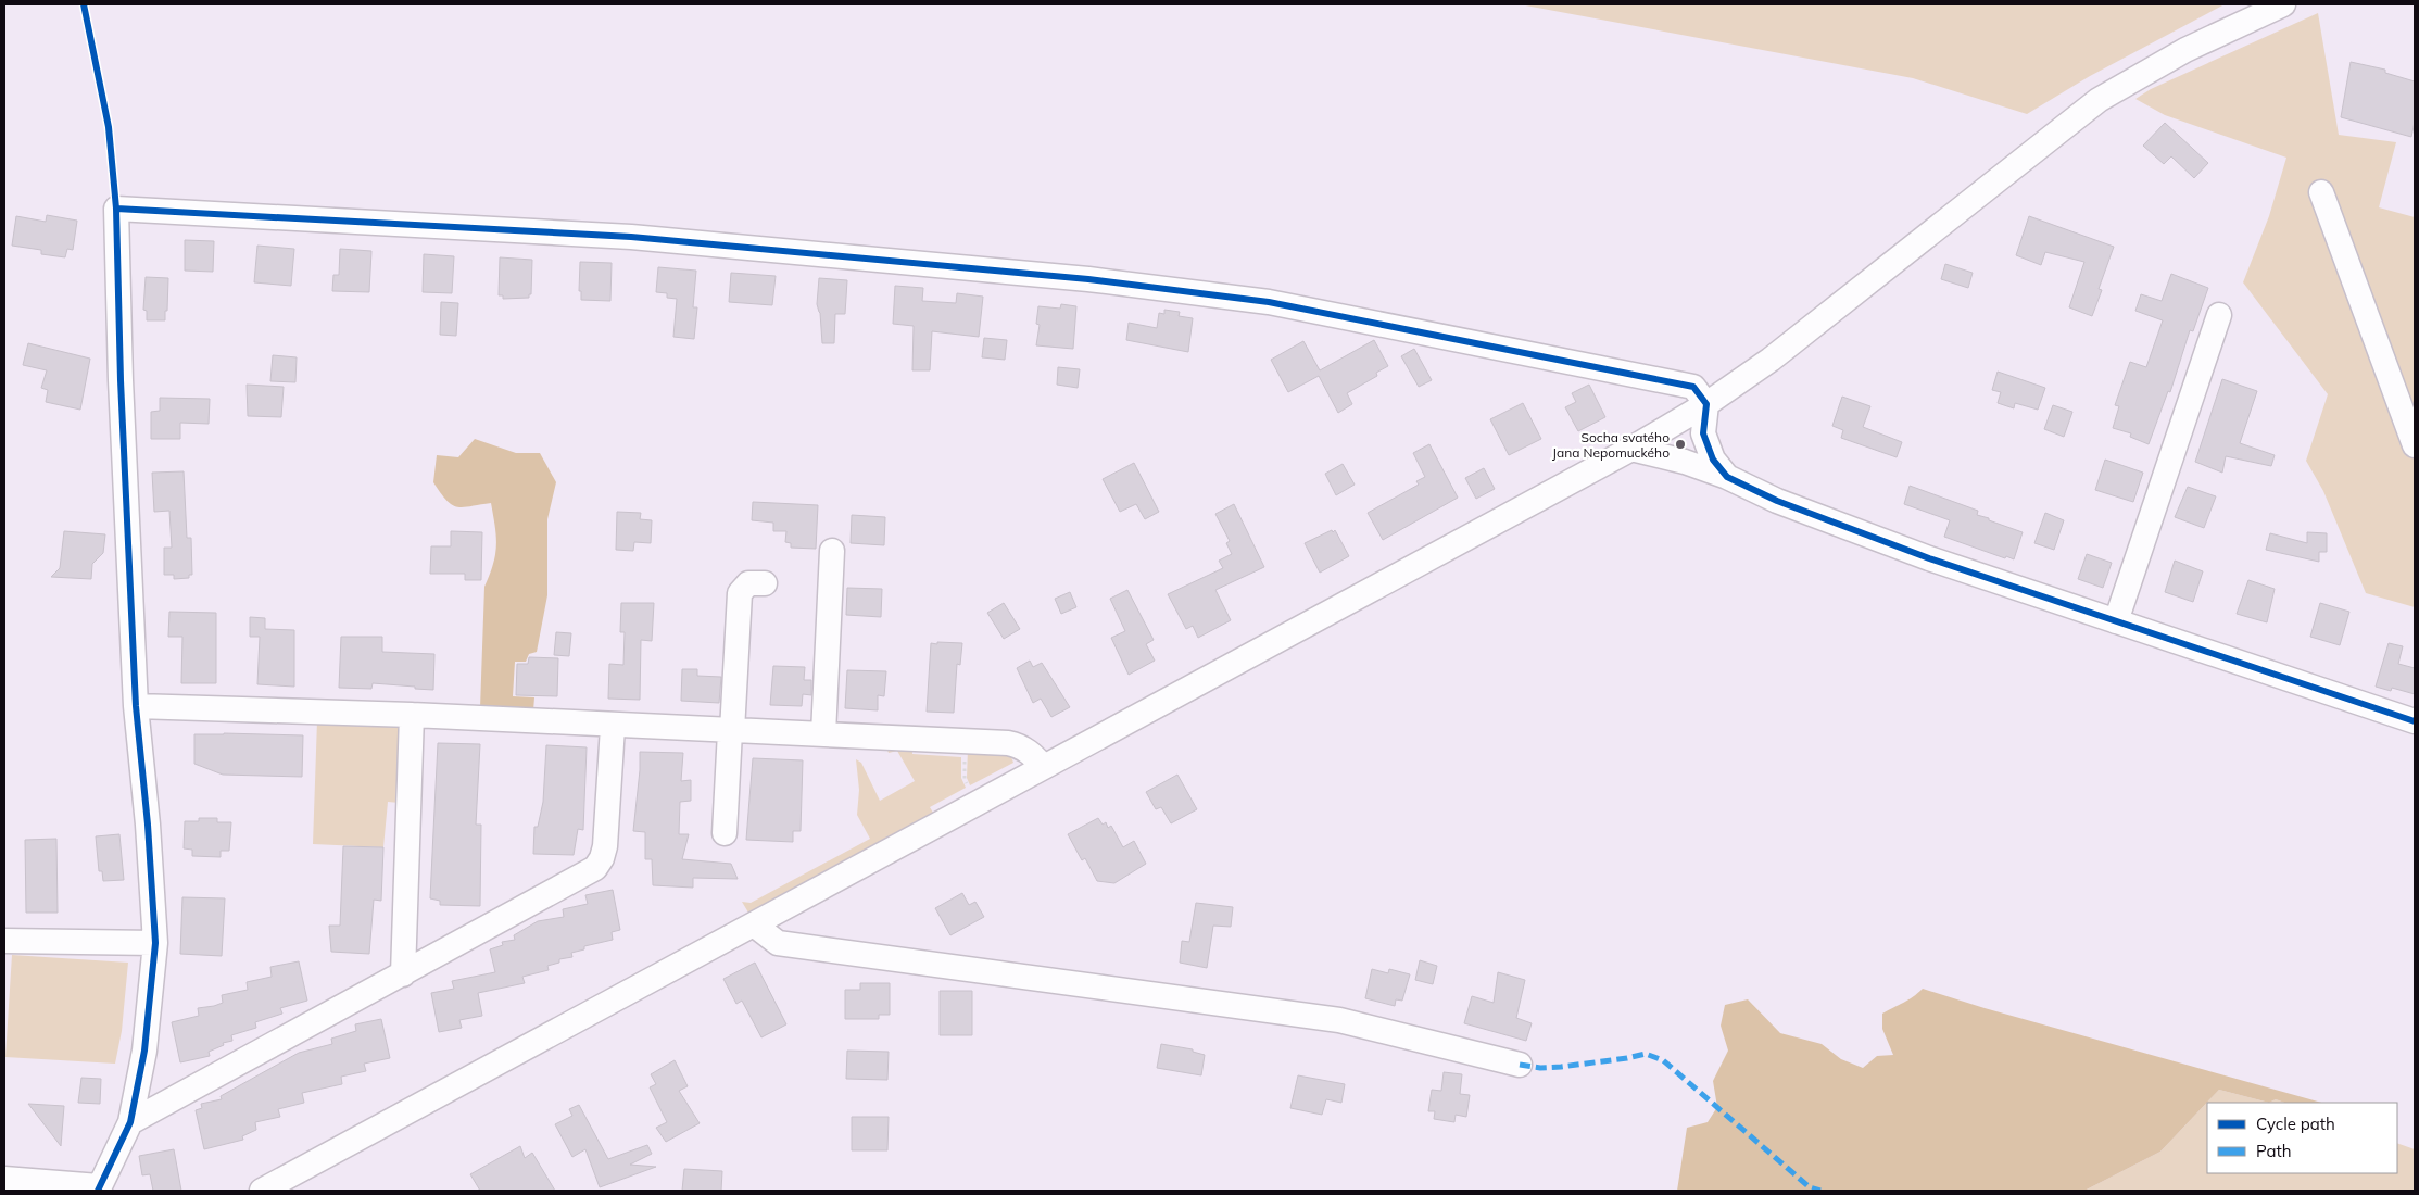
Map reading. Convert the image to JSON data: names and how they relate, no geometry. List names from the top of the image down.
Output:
{
  "places": ["Socha svatého Jana Nepomuckého"],
  "legend": ["Cycle path", "Path"]
}
